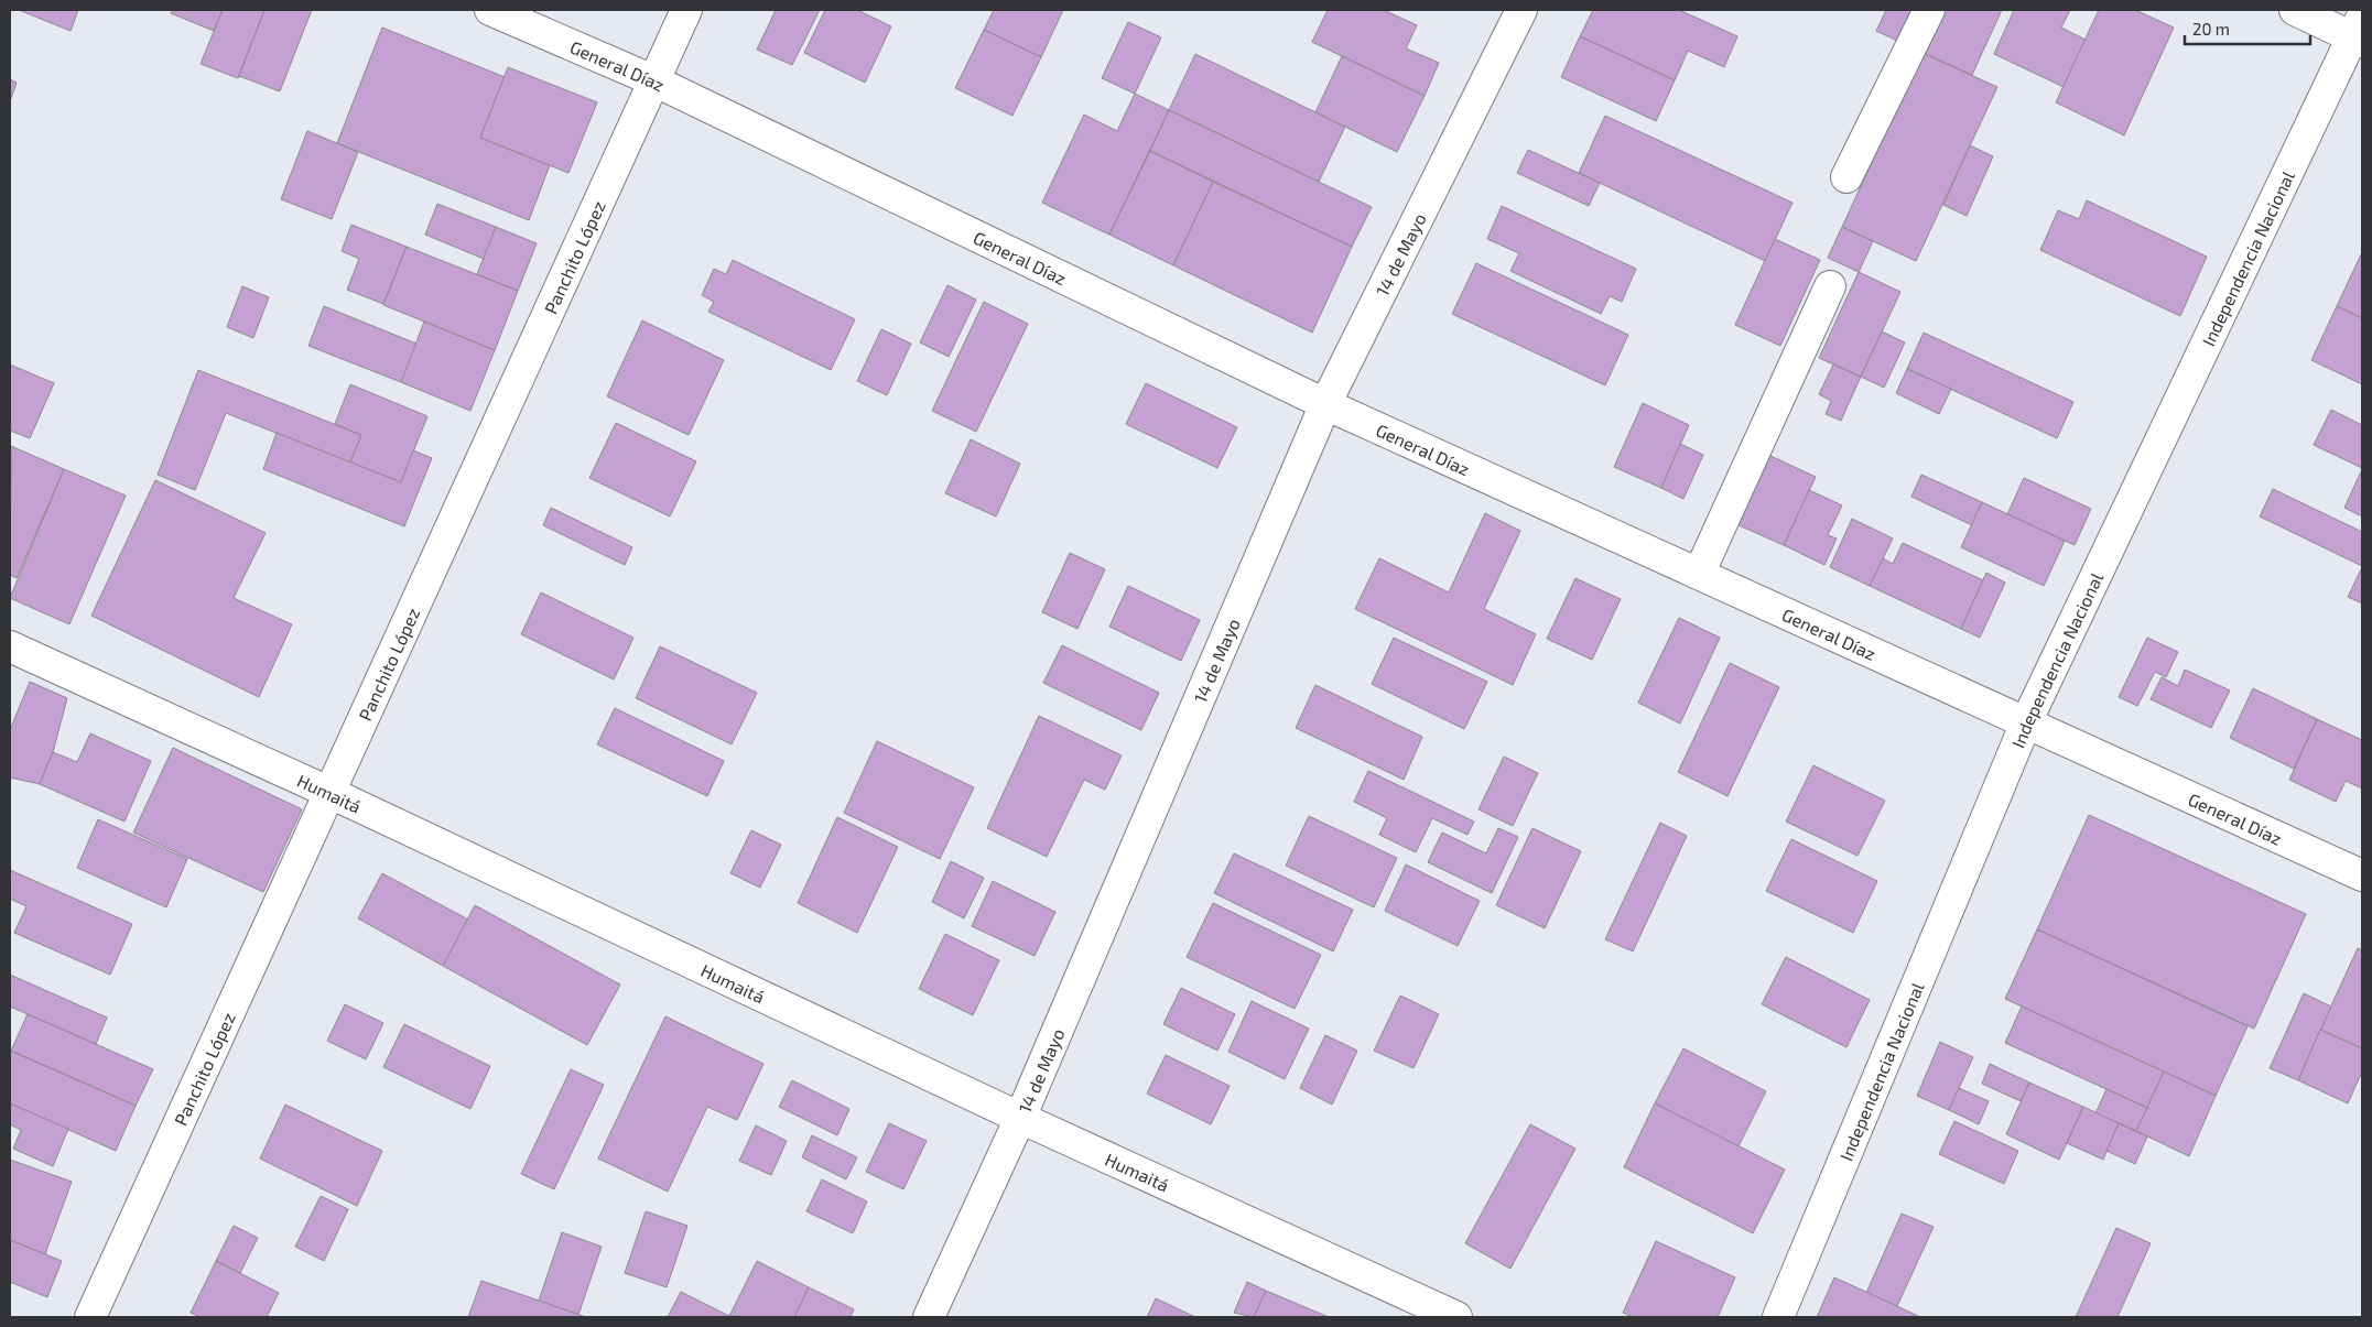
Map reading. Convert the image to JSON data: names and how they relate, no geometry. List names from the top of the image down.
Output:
{
  "streets": {
    "street": [
      "General Díaz",
      "14 de Mayo",
      "Panchito López",
      "Independencia Nacional",
      "Humaitá"
    ]
  },
  "crossings": [
    ["General Díaz", "14 de Mayo"],
    ["General Díaz", "Panchito López"],
    ["General Díaz", "Independencia Nacional"],
    ["14 de Mayo", "Humaitá"],
    ["Panchito López", "Humaitá"]
  ],
  "scale_bar": "20 m"
}
